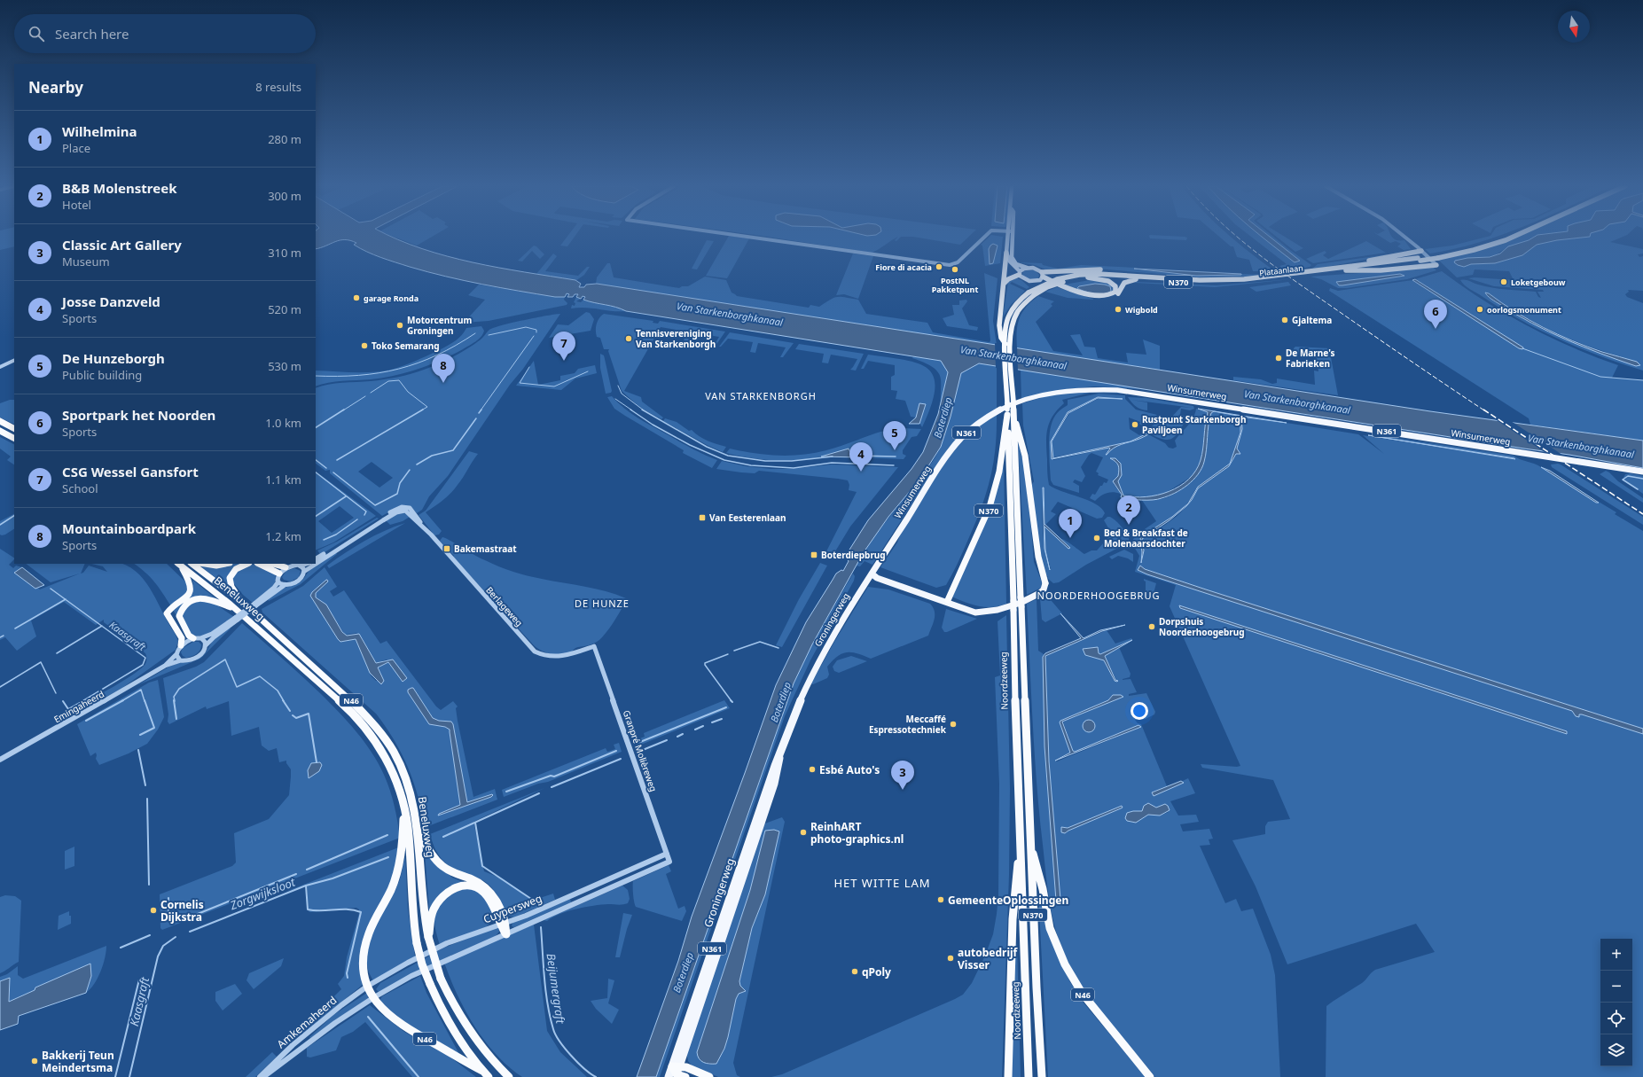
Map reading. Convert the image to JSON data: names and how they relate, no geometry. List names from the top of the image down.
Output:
{
  "streets": {
    "highway": [
      "Plataanlaan",
      "N370",
      "Beneluxweg",
      "Noordzeeweg",
      "N46"
    ],
    "main road": ["Winsumerweg", "N361", "Groningerweg"],
    "street": [
      "Berlageweg",
      "Emingaheerd",
      "Granpré Molièreweg",
      "Cuypersweg",
      "Amkemaheerd"
    ]
  },
  "crossings": [
    ["Plataanlaan", "N370"],
    ["Plataanlaan", "Noordzeeweg"],
    ["N370", "Noordzeeweg"],
    ["Winsumerweg", "Groningerweg"],
    ["Beneluxweg", "N46"],
    ["Berlageweg", "Granpré Molièreweg"],
    ["Noordzeeweg", "N46"],
    ["N46", "Emingaheerd"],
    ["N46", "Cuypersweg"],
    ["N46", "Amkemaheerd"],
    ["Granpré Molièreweg", "Cuypersweg"],
    ["Cuypersweg", "Amkemaheerd"]
  ],
  "districts": [
    "VAN STARKENBORGH",
    "NOORDERHOOGEBRUG",
    "DE HUNZE",
    "HET WITTE LAM"
  ],
  "water": [
    "Van Starkenborghkanaal",
    "Boterdiep",
    "Kaasgraft",
    "Zorgwijksloot",
    "Beijumergraft"
  ],
  "places": {
    "other": [
      "Fiore di acacia",
      "PostNL Pakketpunt",
      "Loketgebouw",
      "garage Ronda",
      "Wigbold",
      "oorlogsmonument",
      "Gjaltema",
      "Motorcentrum Groningen",
      "Tennisvereniging Van Starkenborgh",
      "Toko Semarang",
      "De Marne's Fabrieken",
      "Rustpunt Starkenborgh Paviljoen",
      "Bed & Breakfast de Molenaarsdochter",
      "Dorpshuis Noorderhoogebrug",
      "Meccaffé Espressotechniek",
      "Esbé Auto's",
      "ReinhART photo-graphics.nl",
      "GemeenteOplossingen",
      "Cornelis Dijkstra",
      "autobedrijf Visser",
      "qPoly",
      "Bakkerij Teun Meindertsma"
    ],
    "transit": ["Van Eesterenlaan", "Bakemastraat", "Boterdiepbrug"]
  },
  "north": "bottom",
  "page": {
    "search": "Search here",
    "heading": ["Nearby", "8 results"],
    "list": [
      {
        "mark": "1",
        "name": "Wilhelmina",
        "note": "Place",
        "value": "280 m"
      },
      {
        "mark": "2",
        "name": "B&B Molenstreek",
        "note": "Hotel",
        "value": "300 m"
      },
      {
        "mark": "3",
        "name": "Classic Art Gallery",
        "note": "Museum",
        "value": "310 m"
      },
      {
        "mark": "4",
        "name": "Josse Danzveld",
        "note": "Sports",
        "value": "520 m"
      },
      {
        "mark": "5",
        "name": "De Hunzeborgh",
        "note": "Public building",
        "value": "530 m"
      },
      {
        "mark": "6",
        "name": "Sportpark het Noorden",
        "note": "Sports",
        "value": "1.0 km"
      },
      {
        "mark": "7",
        "name": "CSG Wessel Gansfort",
        "note": "School",
        "value": "1.1 km"
      },
      {
        "mark": "8",
        "name": "Mountainboardpark",
        "note": "Sports",
        "value": "1.2 km"
      }
    ],
    "pins": [
      "6",
      "7",
      "8",
      "5",
      "4",
      "2",
      "1",
      "3"
    ],
    "map_buttons": ["+", "−"]
  }
}
